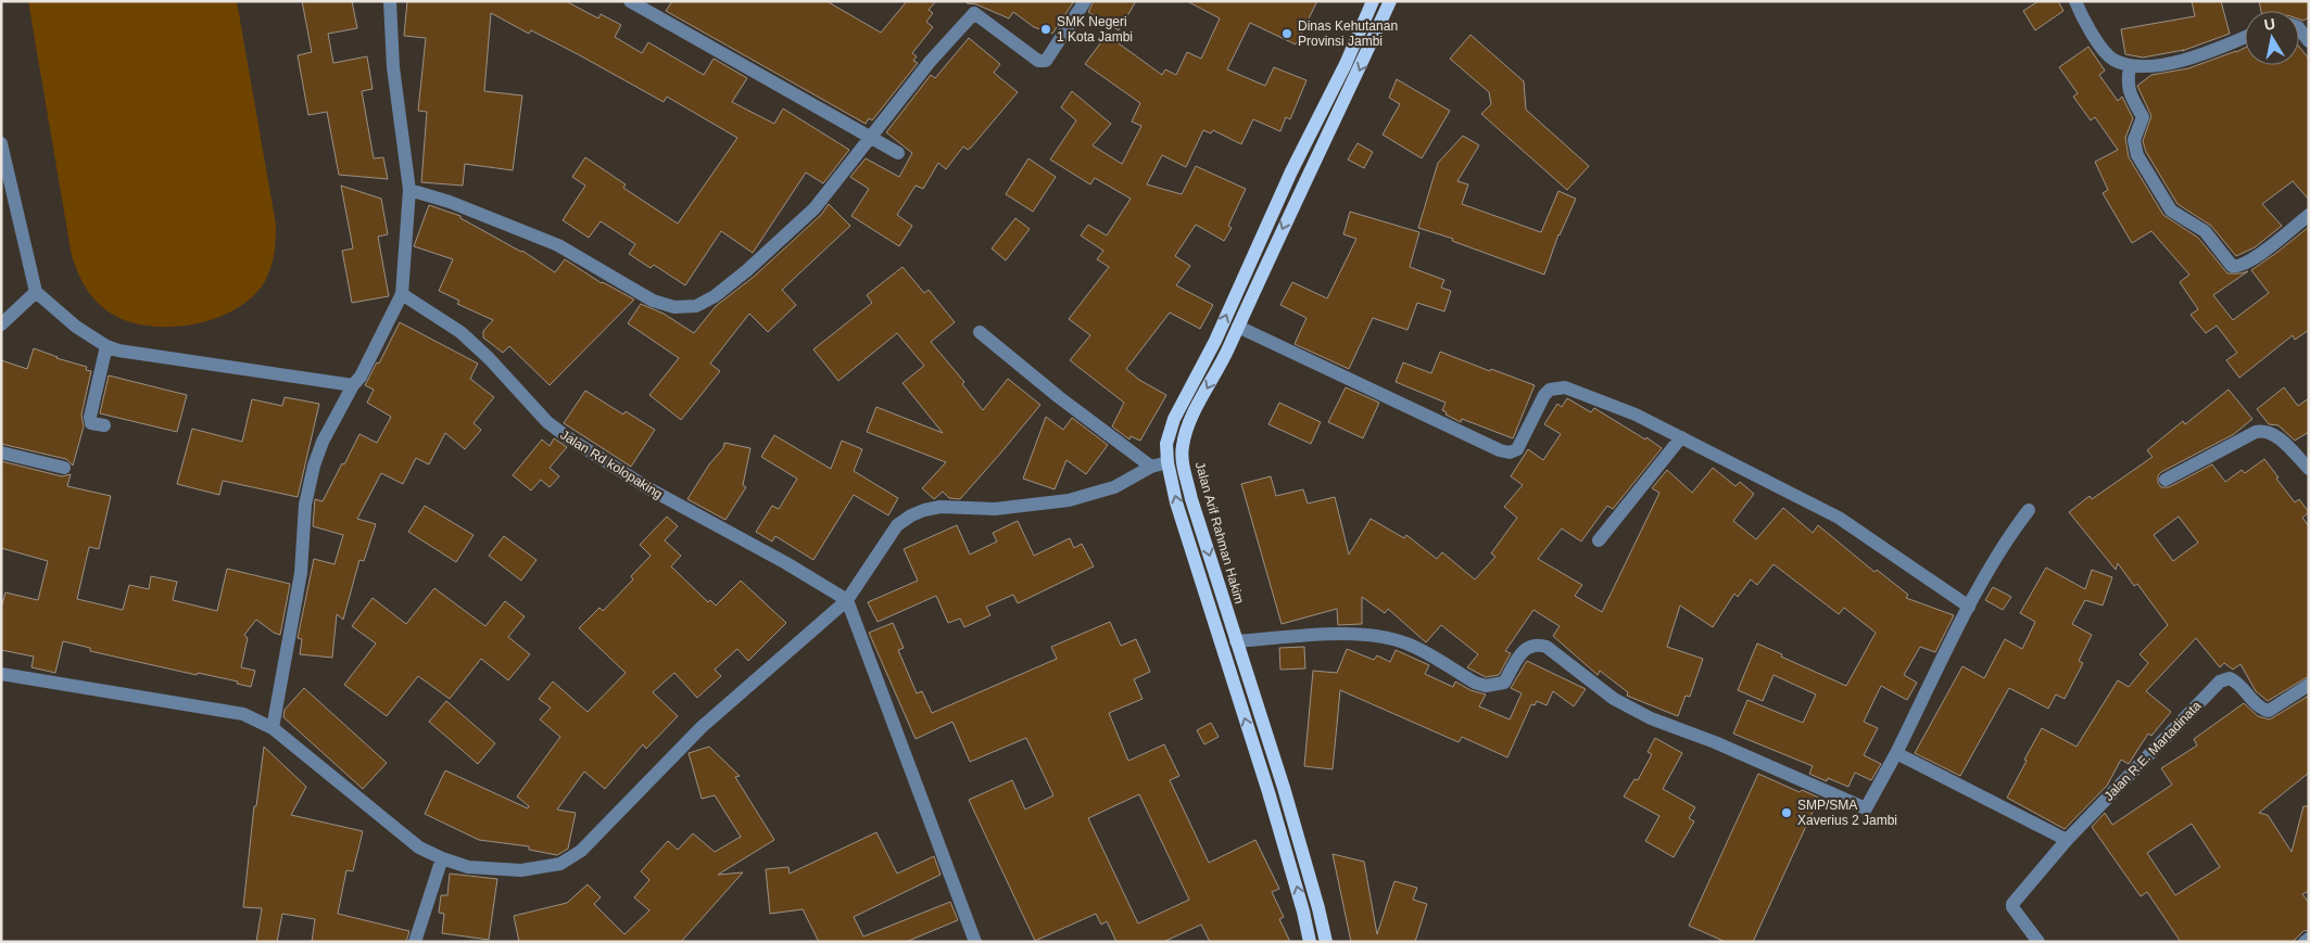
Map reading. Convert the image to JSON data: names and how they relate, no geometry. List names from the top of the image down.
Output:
{
  "streets": {
    "main road": ["Jalan Arif Rahman Hakim"],
    "street": ["Jalan Rd kolopaking", "Jalan R.E. Martadinata"]
  },
  "places": ["SMK Negeri 1 Kota Jambi", "Dinas Kehutanan Provinsi Jambi", "SMP/SMA Xaverius 2 Jambi"],
  "north": "top"
}
